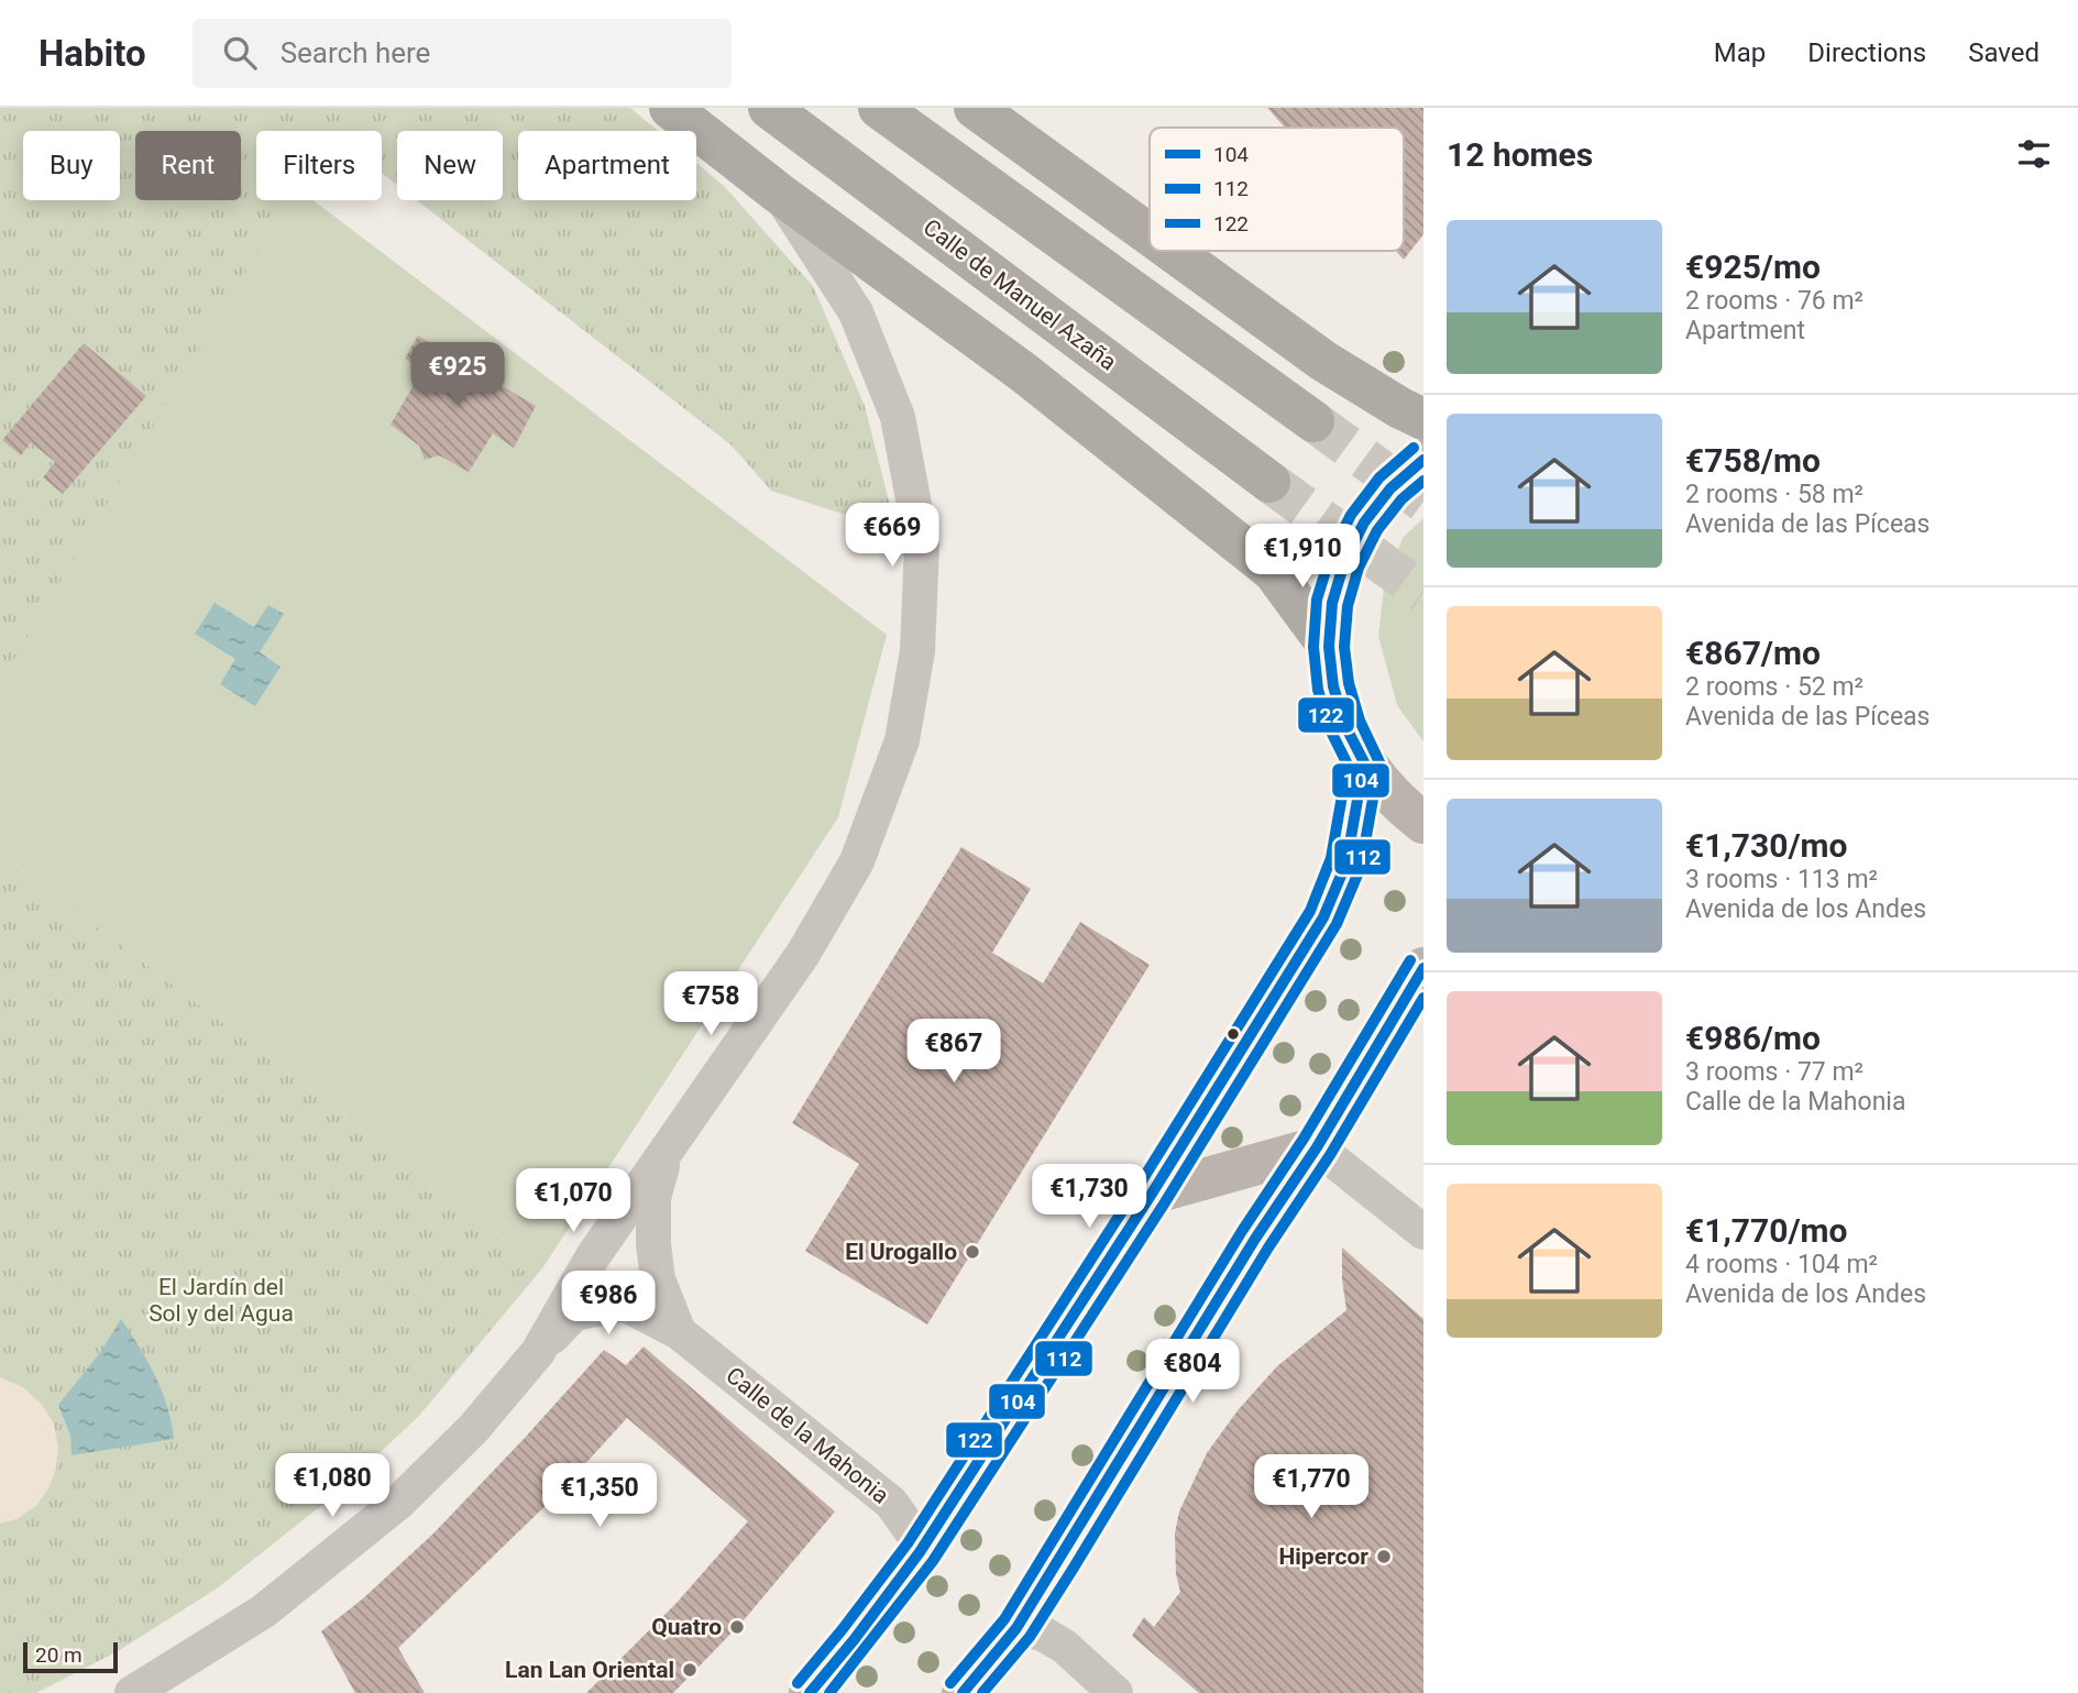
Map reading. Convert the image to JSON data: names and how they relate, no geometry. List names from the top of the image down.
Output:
{
  "streets": {
    "highway": ["Calle de Manuel Azaña"],
    "street": ["Calle de la Mahonia"]
  },
  "parks": ["El Jardín del Sol y del Agua"],
  "places": [
    "El Urogallo",
    "Hipercor",
    "Quatro",
    "Lan Lan Oriental"
  ],
  "lines": ["transit line 122", "transit line 104", "transit line 112"],
  "legend": ["104", "112", "122"],
  "scale_bar": "20 m",
  "page": {
    "header": "Habito",
    "search": "Search here",
    "nav": ["Map", "Directions", "Saved"],
    "heading": "12 homes",
    "chip": [
      "Buy",
      "Rent",
      "Filters",
      "New",
      "Apartment"
    ],
    "list": [
      {
        "name": "€925/mo",
        "note": "2 rooms · 76 m² · Apartment"
      },
      {
        "name": "€758/mo",
        "note": "2 rooms · 58 m² · Avenida de las Píceas"
      },
      {
        "name": "€867/mo",
        "note": "2 rooms · 52 m² · Avenida de las Píceas"
      },
      {
        "name": "€1,730/mo",
        "note": "3 rooms · 113 m² · Avenida de los Andes"
      },
      {
        "name": "€986/mo",
        "note": "3 rooms · 77 m² · Calle de la Mahonia"
      },
      {
        "name": "€1,770/mo",
        "note": "4 rooms · 104 m² · Avenida de los Andes"
      }
    ],
    "price": [
      "€925",
      "€669",
      "€1,910",
      "€758",
      "€867",
      "€1,730",
      "€1,070",
      "€986",
      "€804",
      "€1,080",
      "€1,770",
      "€1,350"
    ],
    "scale": "20 m"
  }
}
